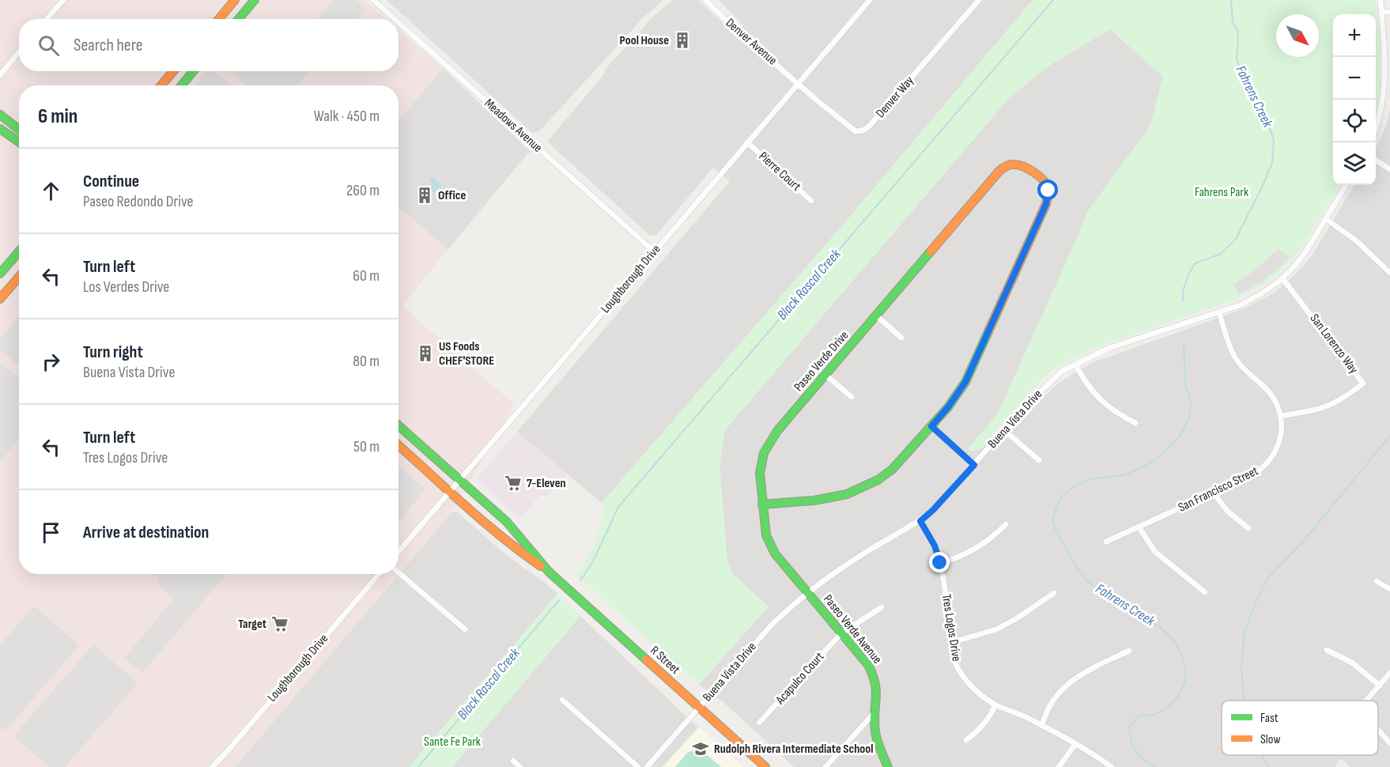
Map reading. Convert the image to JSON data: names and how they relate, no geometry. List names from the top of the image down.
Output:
{
  "streets": {
    "street": [
      "Denver Avenue",
      "Denver Way",
      "Meadows Avenue",
      "Pierre Court",
      "Loughborough Drive",
      "San Lorenzo Way",
      "Paseo Verde Drive",
      "Buena Vista Drive",
      "San Francisco Street",
      "Tres Logos Drive",
      "Paseo Verde Avenue",
      "R Street",
      "Acapulco Court"
    ]
  },
  "crossings": [
    ["Denver Avenue", "Denver Way"],
    ["Denver Avenue", "Loughborough Drive"],
    ["Denver Way", "Loughborough Drive"],
    ["Meadows Avenue", "Loughborough Drive"],
    ["Pierre Court", "Loughborough Drive"],
    ["Loughborough Drive", "R Street"],
    ["San Lorenzo Way", "Buena Vista Drive"],
    ["San Lorenzo Way", "San Francisco Street"],
    ["Paseo Verde Drive", "Buena Vista Drive"],
    ["Paseo Verde Drive", "Paseo Verde Avenue"],
    ["Buena Vista Drive", "San Francisco Street"],
    ["Buena Vista Drive", "Tres Logos Drive"],
    ["Buena Vista Drive", "Paseo Verde Avenue"],
    ["Buena Vista Drive", "R Street"],
    ["Paseo Verde Avenue", "Acapulco Court"]
  ],
  "water": ["Fahrens Creek", "Black Rascal Creek"],
  "parks": ["Fahrens Park", "Sante Fe Park"],
  "places": {
    "building": ["Pool House", "Office", "US Foods CHEF'STORE"],
    "supermarket": ["7-Eleven", "Target"],
    "school or university": ["Rudolph Rivera Intermediate School"]
  },
  "legend": ["Fast", "Slow"],
  "north": "bottom right",
  "page": {
    "map_buttons": ["+", "−"],
    "search": "Search here",
    "heading": ["6 min", "Walk · 450 m"],
    "list": [
      ["Continue", "Paseo Redondo Drive", "260 m"],
      ["Turn left", "Los Verdes Drive", "60 m"],
      ["Turn right", "Buena Vista Drive", "80 m"],
      ["Turn left", "Tres Logos Drive", "50 m"],
      "Arrive at destination"
    ]
  }
}
